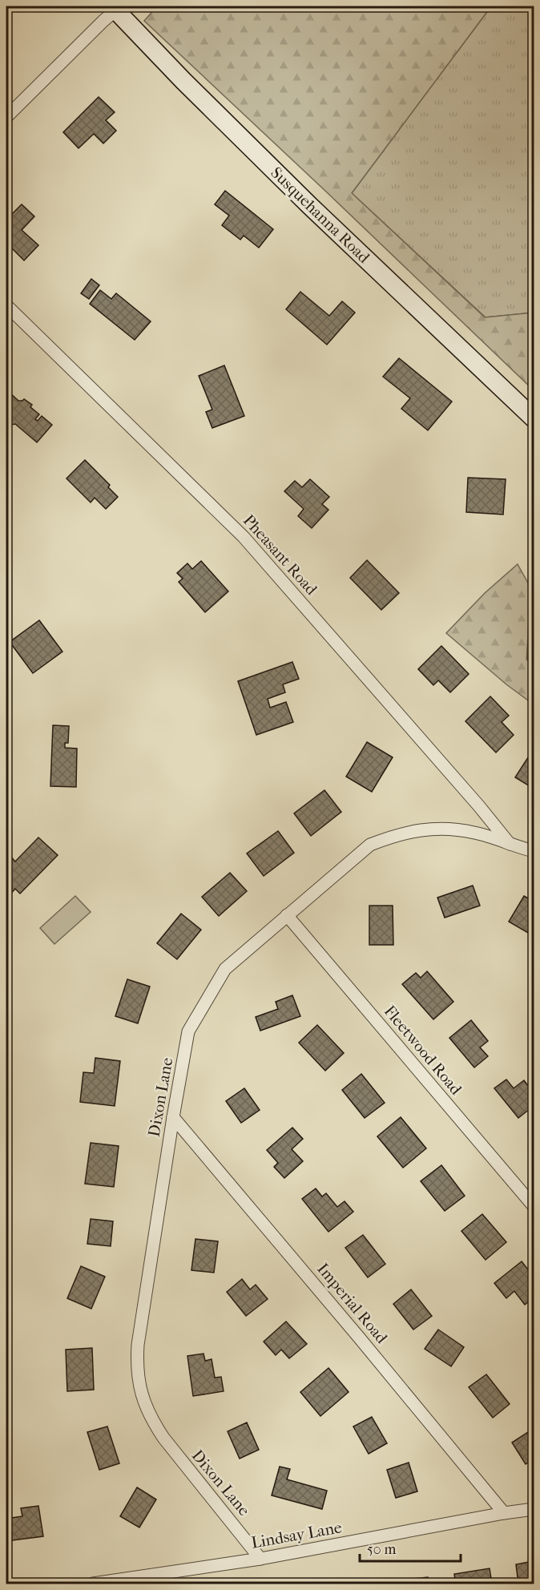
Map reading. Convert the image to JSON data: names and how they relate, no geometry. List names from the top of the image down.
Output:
{
  "streets": {
    "main road": ["Susquehanna Road"],
    "street": [
      "Pheasant Road",
      "Fleetwood Road",
      "Dixon Lane",
      "Imperial Road",
      "Lindsay Lane"
    ]
  },
  "crossings": [
    ["Pheasant Road", "Dixon Lane"],
    ["Fleetwood Road", "Dixon Lane"],
    ["Dixon Lane", "Imperial Road"],
    ["Dixon Lane", "Lindsay Lane"],
    ["Imperial Road", "Lindsay Lane"]
  ],
  "scale_bar": "50 m"
}
